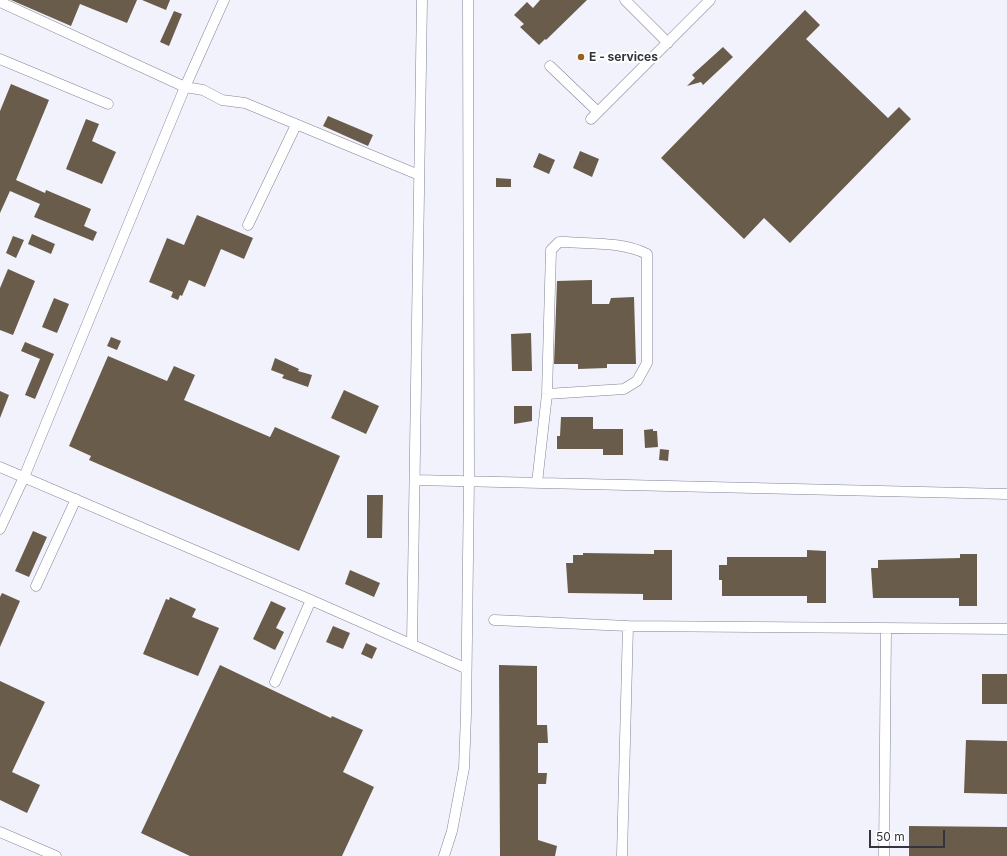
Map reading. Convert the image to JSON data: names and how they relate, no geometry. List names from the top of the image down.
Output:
{
  "places": ["E - services"],
  "scale_bar": "50 m"
}
